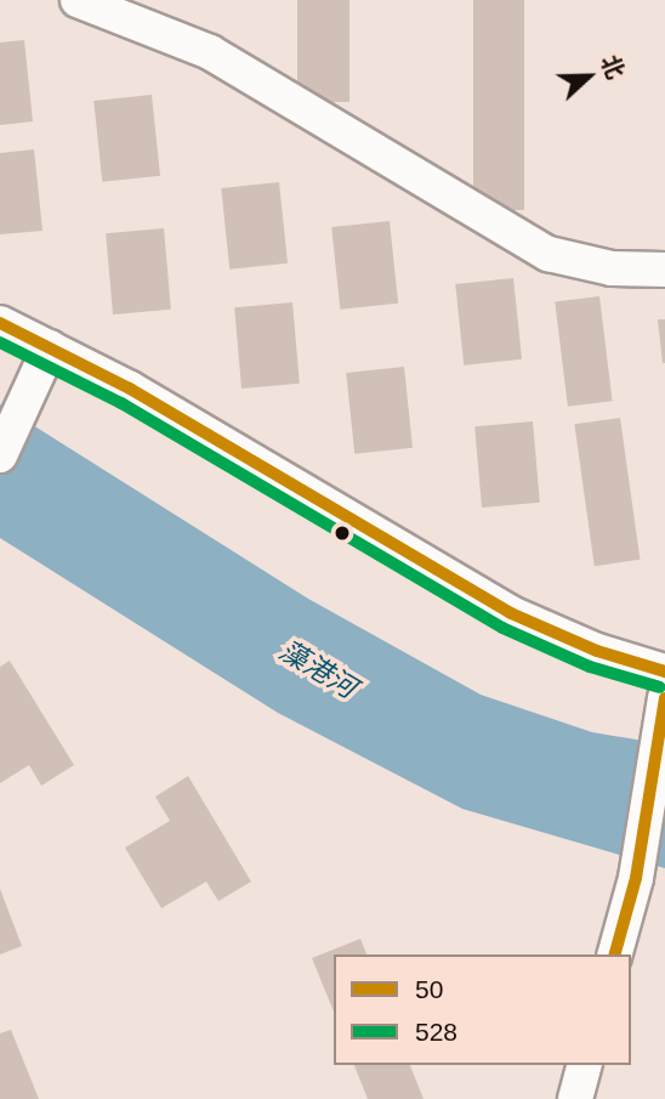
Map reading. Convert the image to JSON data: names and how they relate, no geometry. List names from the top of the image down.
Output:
{
  "water": ["藻港河"],
  "lines": ["transit line 50", "transit line 528"],
  "legend": ["50", "528"],
  "north": "right"
}
